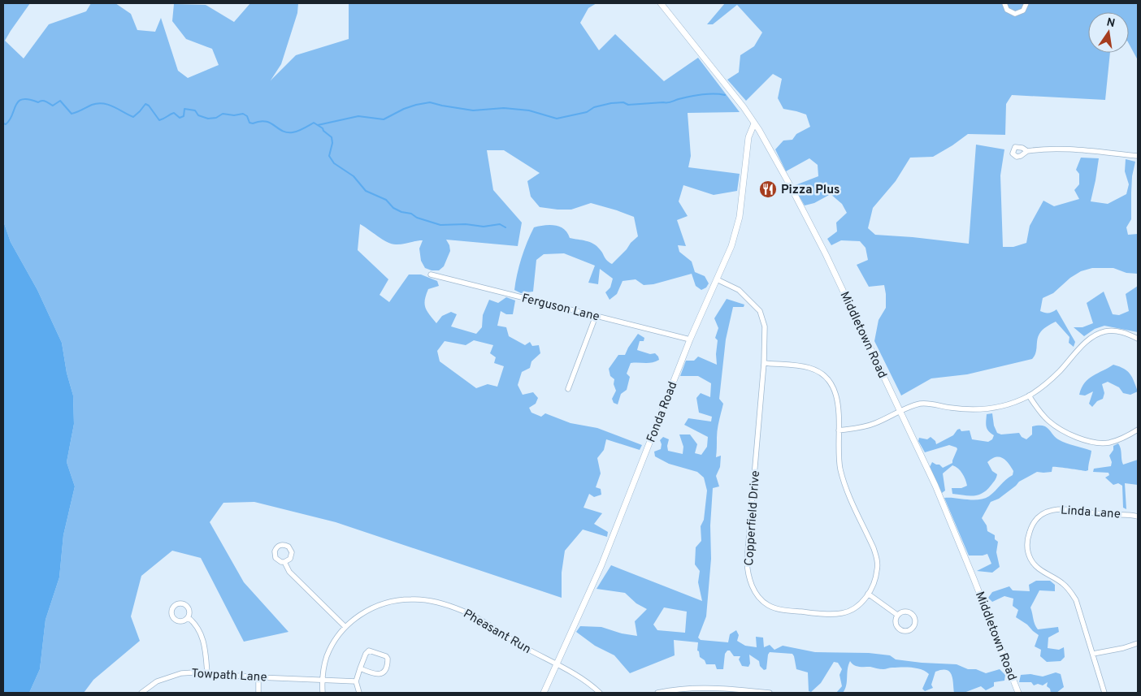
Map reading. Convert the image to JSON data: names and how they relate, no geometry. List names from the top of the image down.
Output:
{
  "streets": {
    "street": [
      "Ferguson Lane",
      "Middletown Road",
      "Fonda Road",
      "Linda Lane",
      "Copperfield Drive",
      "Pheasant Run",
      "Towpath Lane"
    ]
  },
  "crossings": [
    ["Ferguson Lane", "Fonda Road"],
    ["Middletown Road", "Fonda Road"],
    ["Fonda Road", "Copperfield Drive"],
    ["Fonda Road", "Pheasant Run"],
    ["Pheasant Run", "Towpath Lane"]
  ],
  "places": {
    "restaurant": ["Pizza Plus"]
  },
  "north": "top"
}
